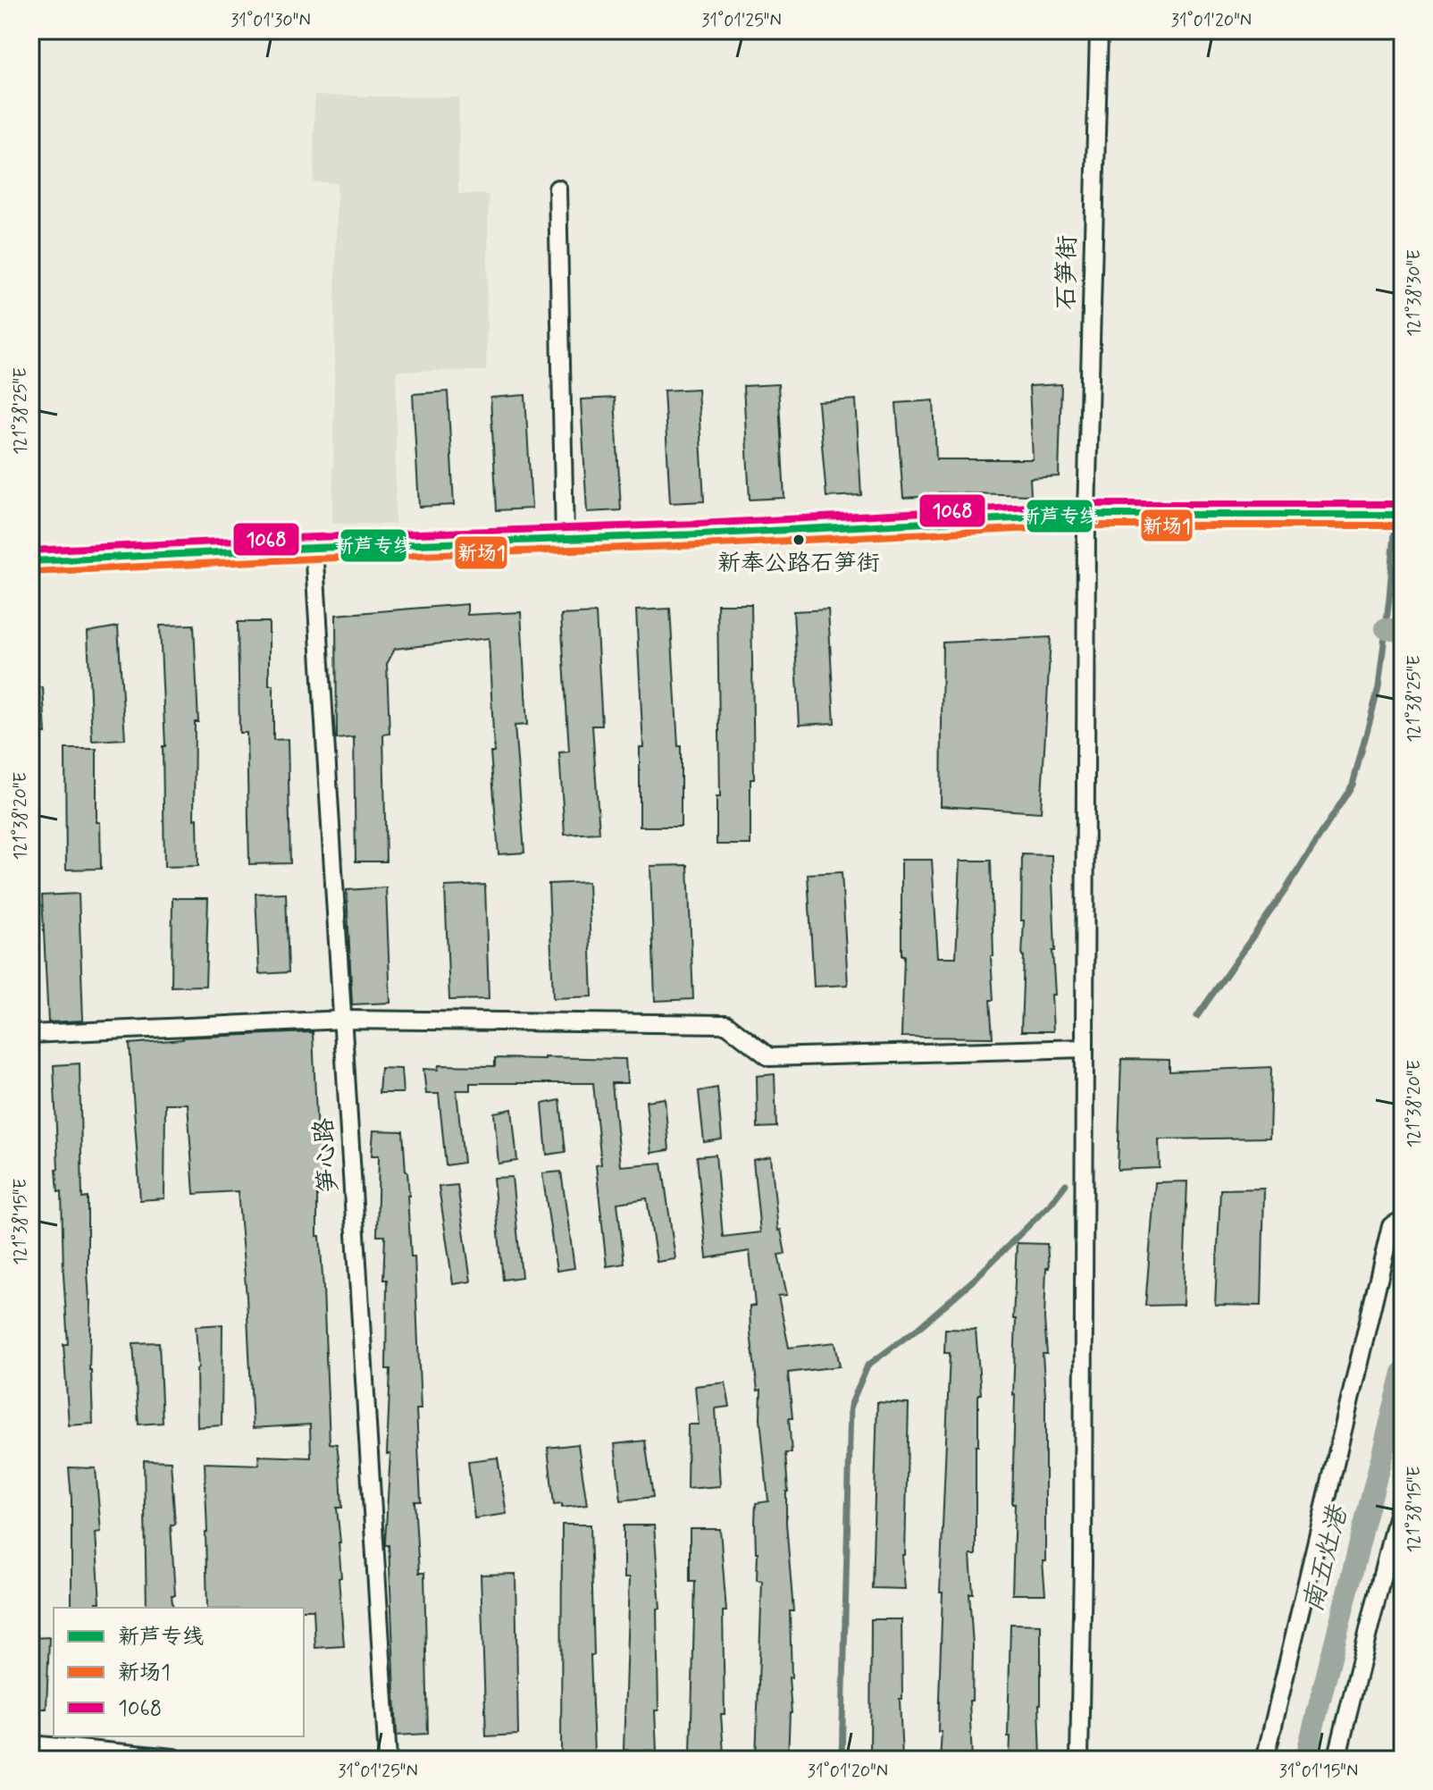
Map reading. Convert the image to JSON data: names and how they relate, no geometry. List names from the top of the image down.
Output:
{
  "streets": {
    "street": ["石笋街", "笋心路"]
  },
  "water": ["南五灶港"],
  "places": ["新奉公路石笋街"],
  "lines": ["transit line 1068", "transit line 新芦专线", "transit line 新场1"],
  "legend": ["新芦专线", "新场1", "1068"],
  "coordinates": [
    "31°01'30\"N",
    "31°01'25\"N",
    "31°01'20\"N",
    "121°38'30\"E",
    "121°38'25\"E",
    "121°38'20\"E",
    "121°38'15\"E",
    "31°01'15\"N"
  ]
}
